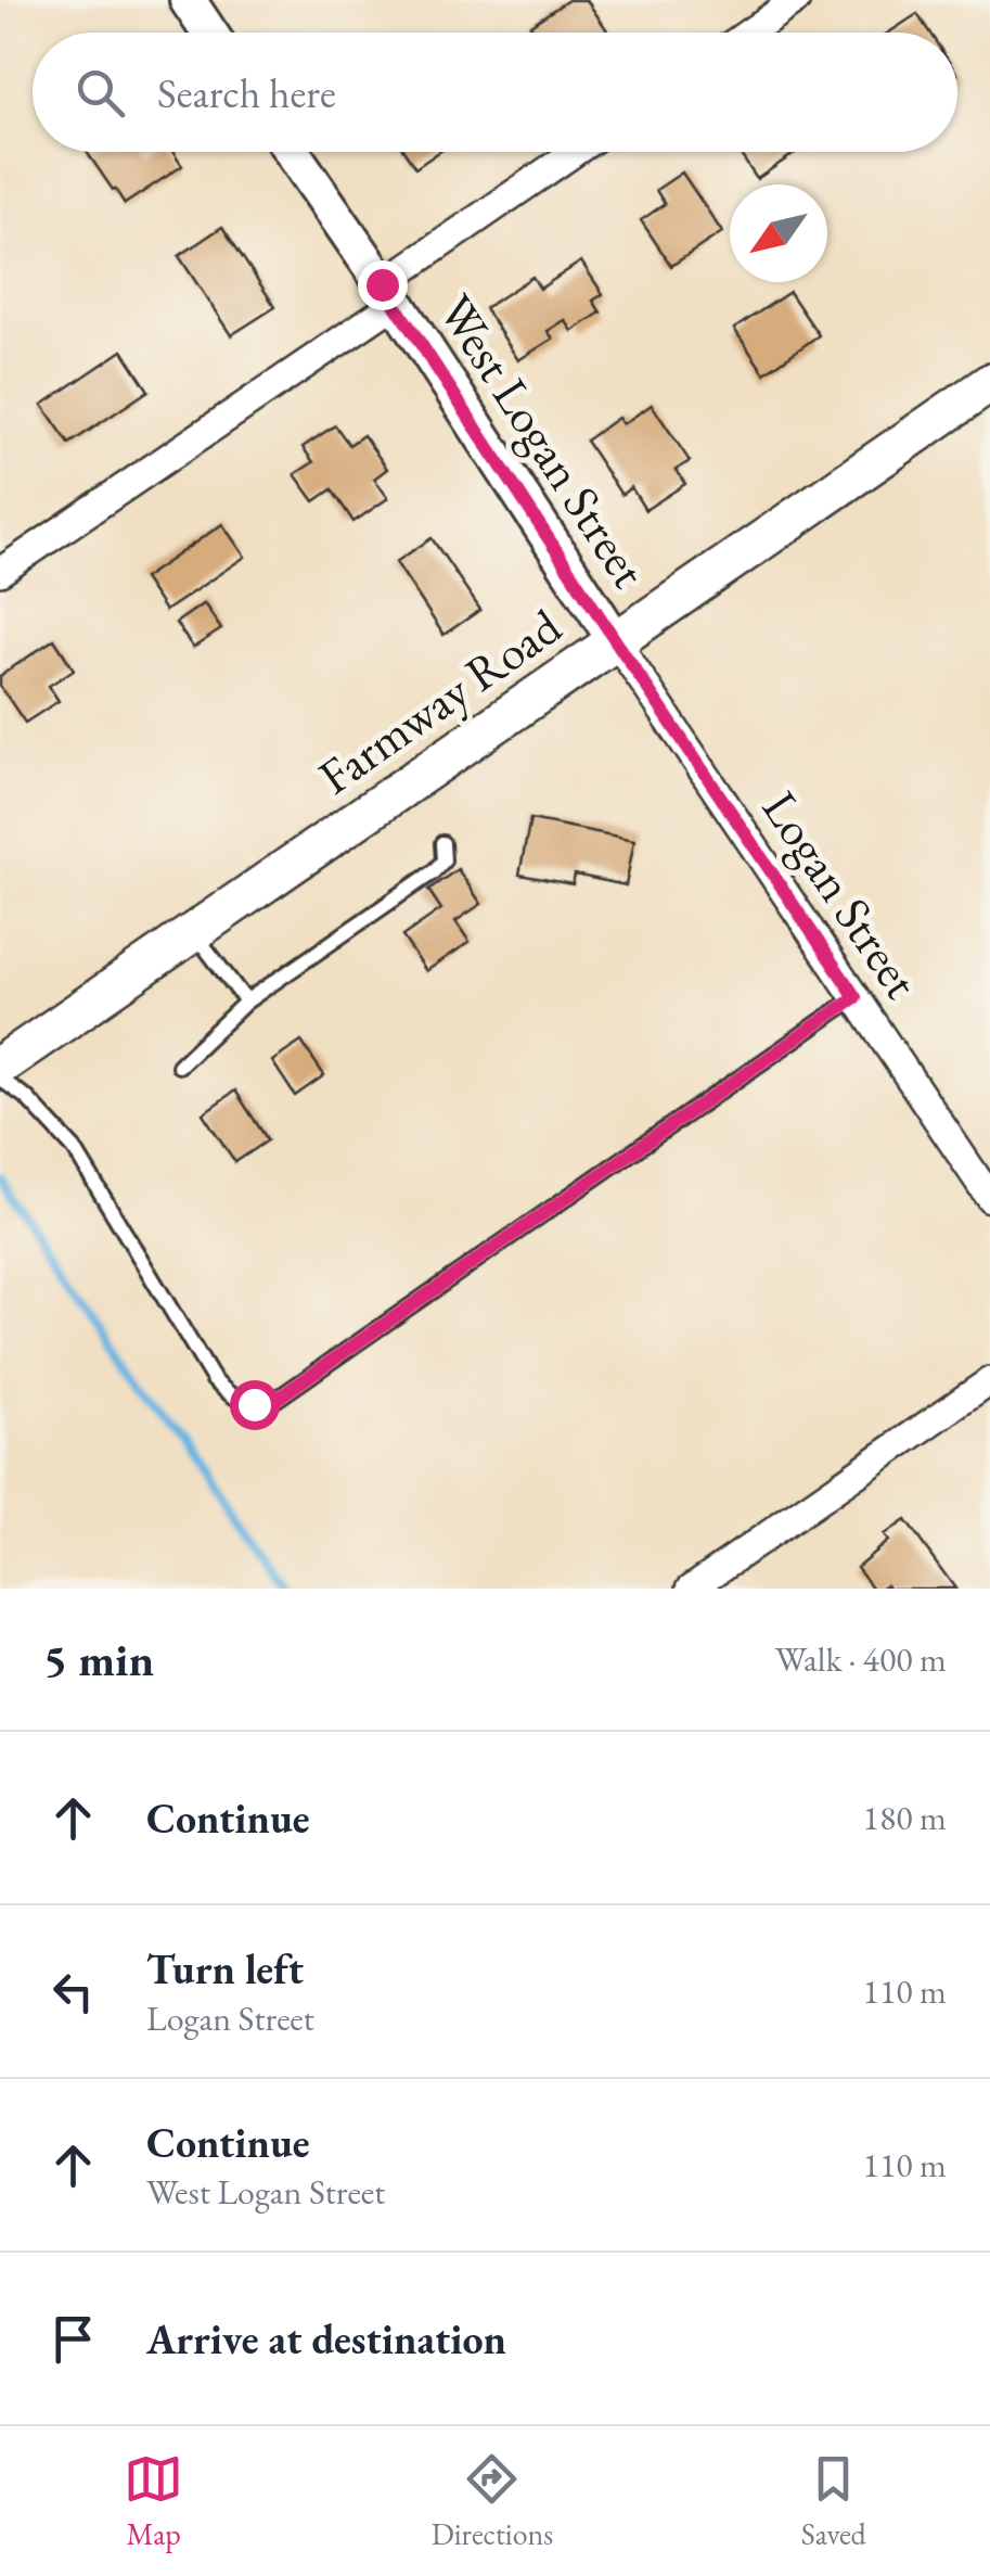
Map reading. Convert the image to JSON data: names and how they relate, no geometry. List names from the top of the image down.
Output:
{
  "streets": {
    "main road": ["Farmway Road"],
    "street": ["West Logan Street", "Logan Street"]
  },
  "crossings": [
    ["West Logan Street", "Farmway Road"],
    ["West Logan Street", "Logan Street"],
    ["Farmway Road", "Logan Street"]
  ],
  "north": "bottom left",
  "page": {
    "search": "Search here",
    "heading": ["5 min", "Walk · 400 m"],
    "list": [
      ["Continue", "180 m"],
      ["Turn left", "Logan Street", "110 m"],
      ["Continue", "West Logan Street", "110 m"],
      "Arrive at destination"
    ],
    "nav": ["Map", "Directions", "Saved"]
  }
}
